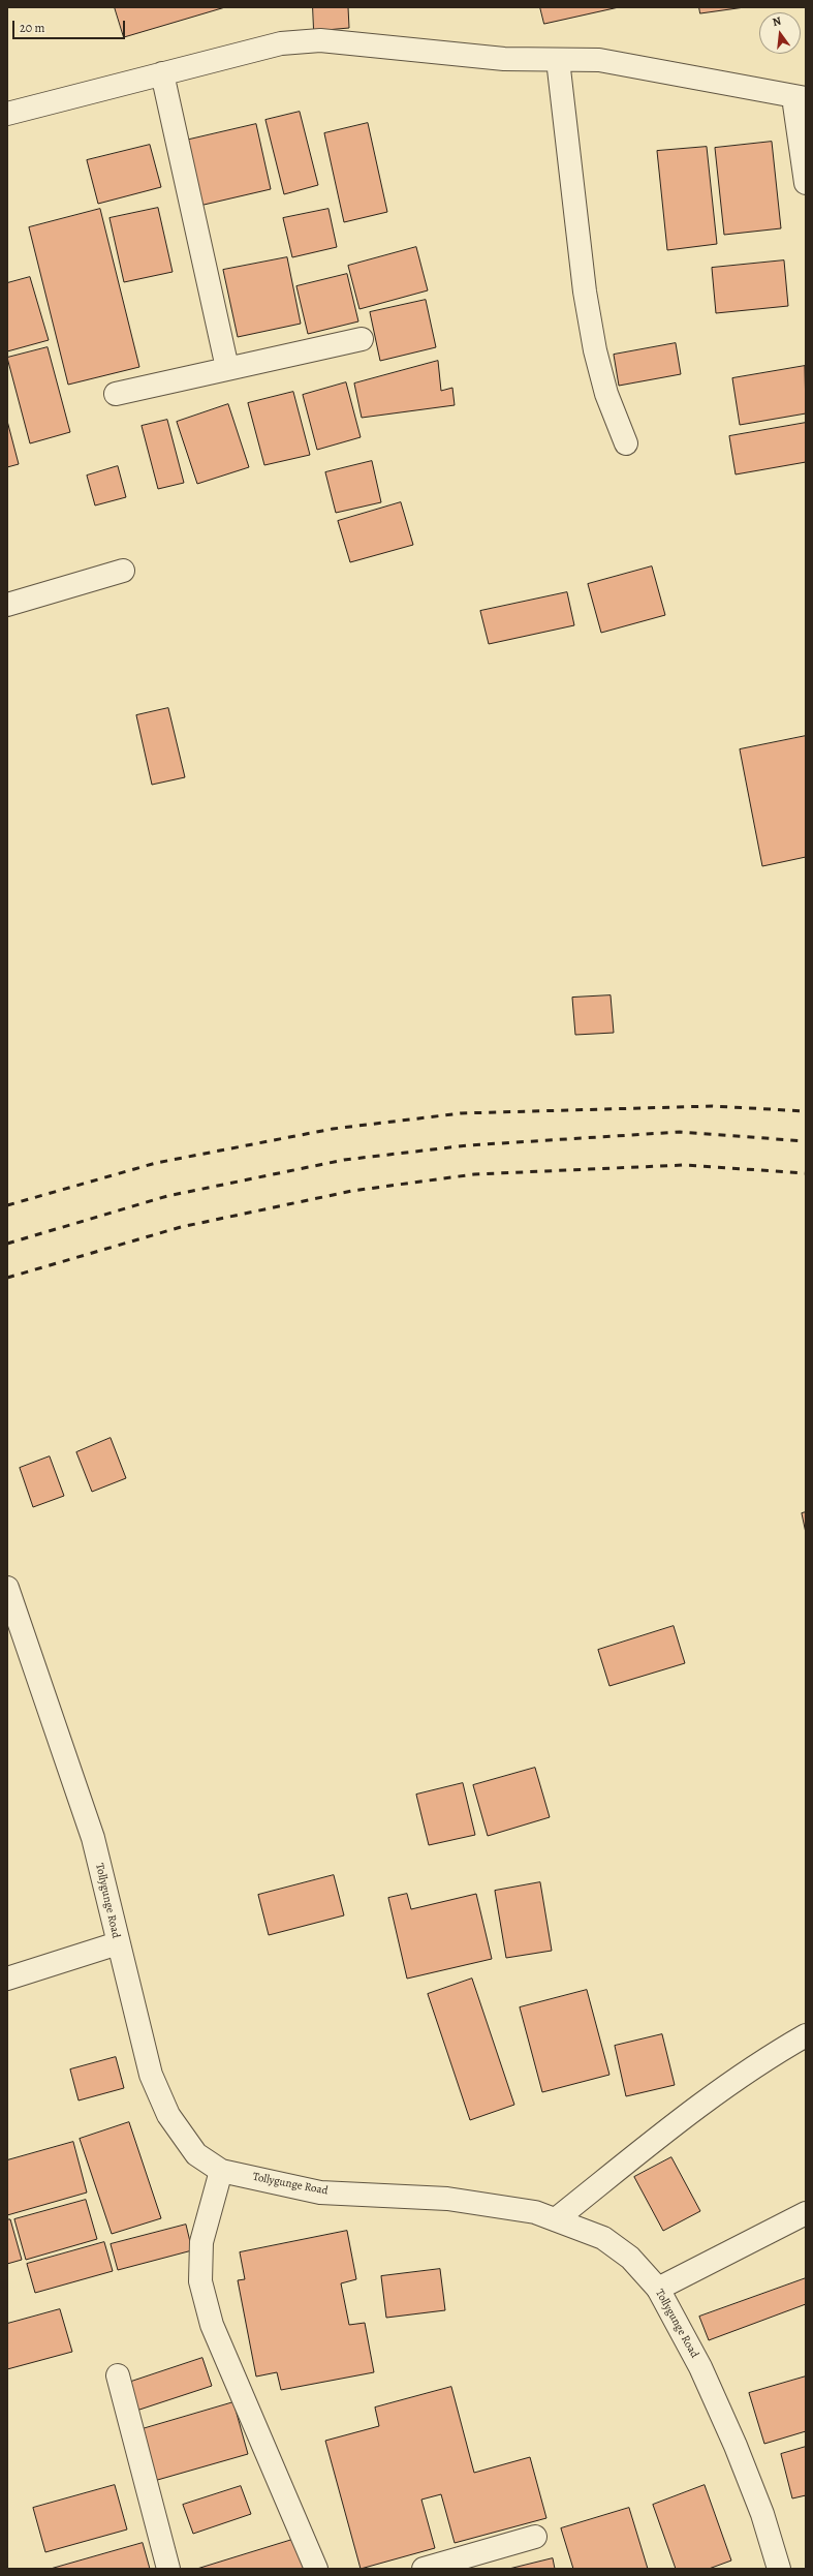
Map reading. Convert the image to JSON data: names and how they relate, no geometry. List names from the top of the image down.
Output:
{
  "streets": {
    "street": ["Tollygunge Road"]
  },
  "scale_bar": "20 m",
  "north": "top"
}
